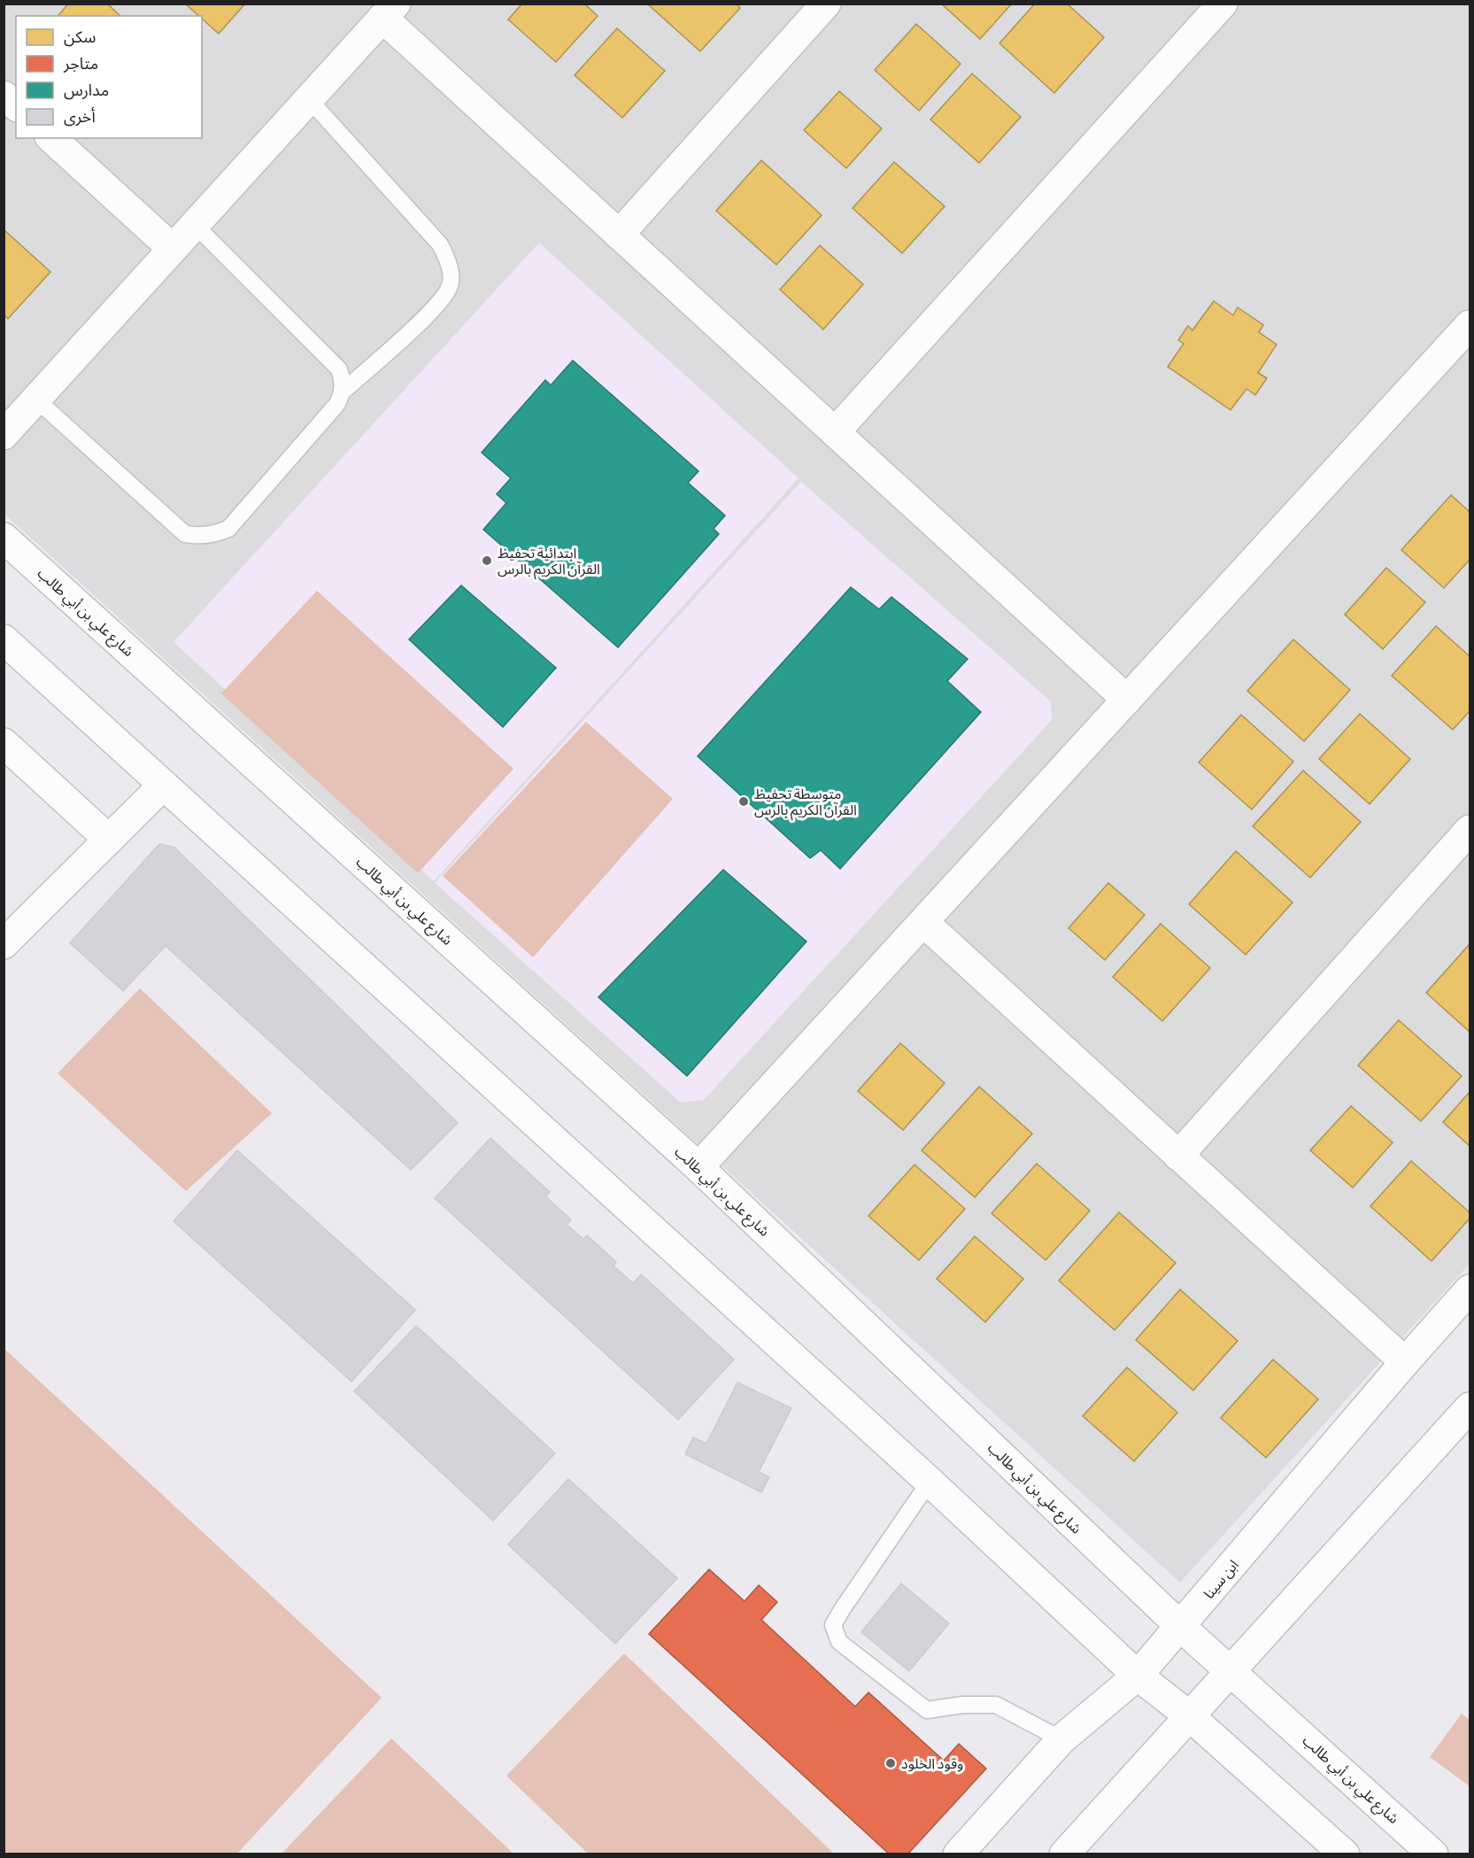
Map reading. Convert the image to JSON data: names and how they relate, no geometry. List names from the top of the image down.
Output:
{
  "streets": {
    "street": ["شارع علي بن أبي طالب", "ابن سينا"]
  },
  "crossings": [
    ["شارع علي بن أبي طالب", "ابن سينا"]
  ],
  "places": ["ابتدائية تحفيظ القرآن الكريم بالرس", "متوسطة تحفيظ القرآن الكريم بالرس", "وقود الخلود"],
  "legend": [
    "سكن",
    "متاجر",
    "مدارس",
    "أخرى"
  ]
}
